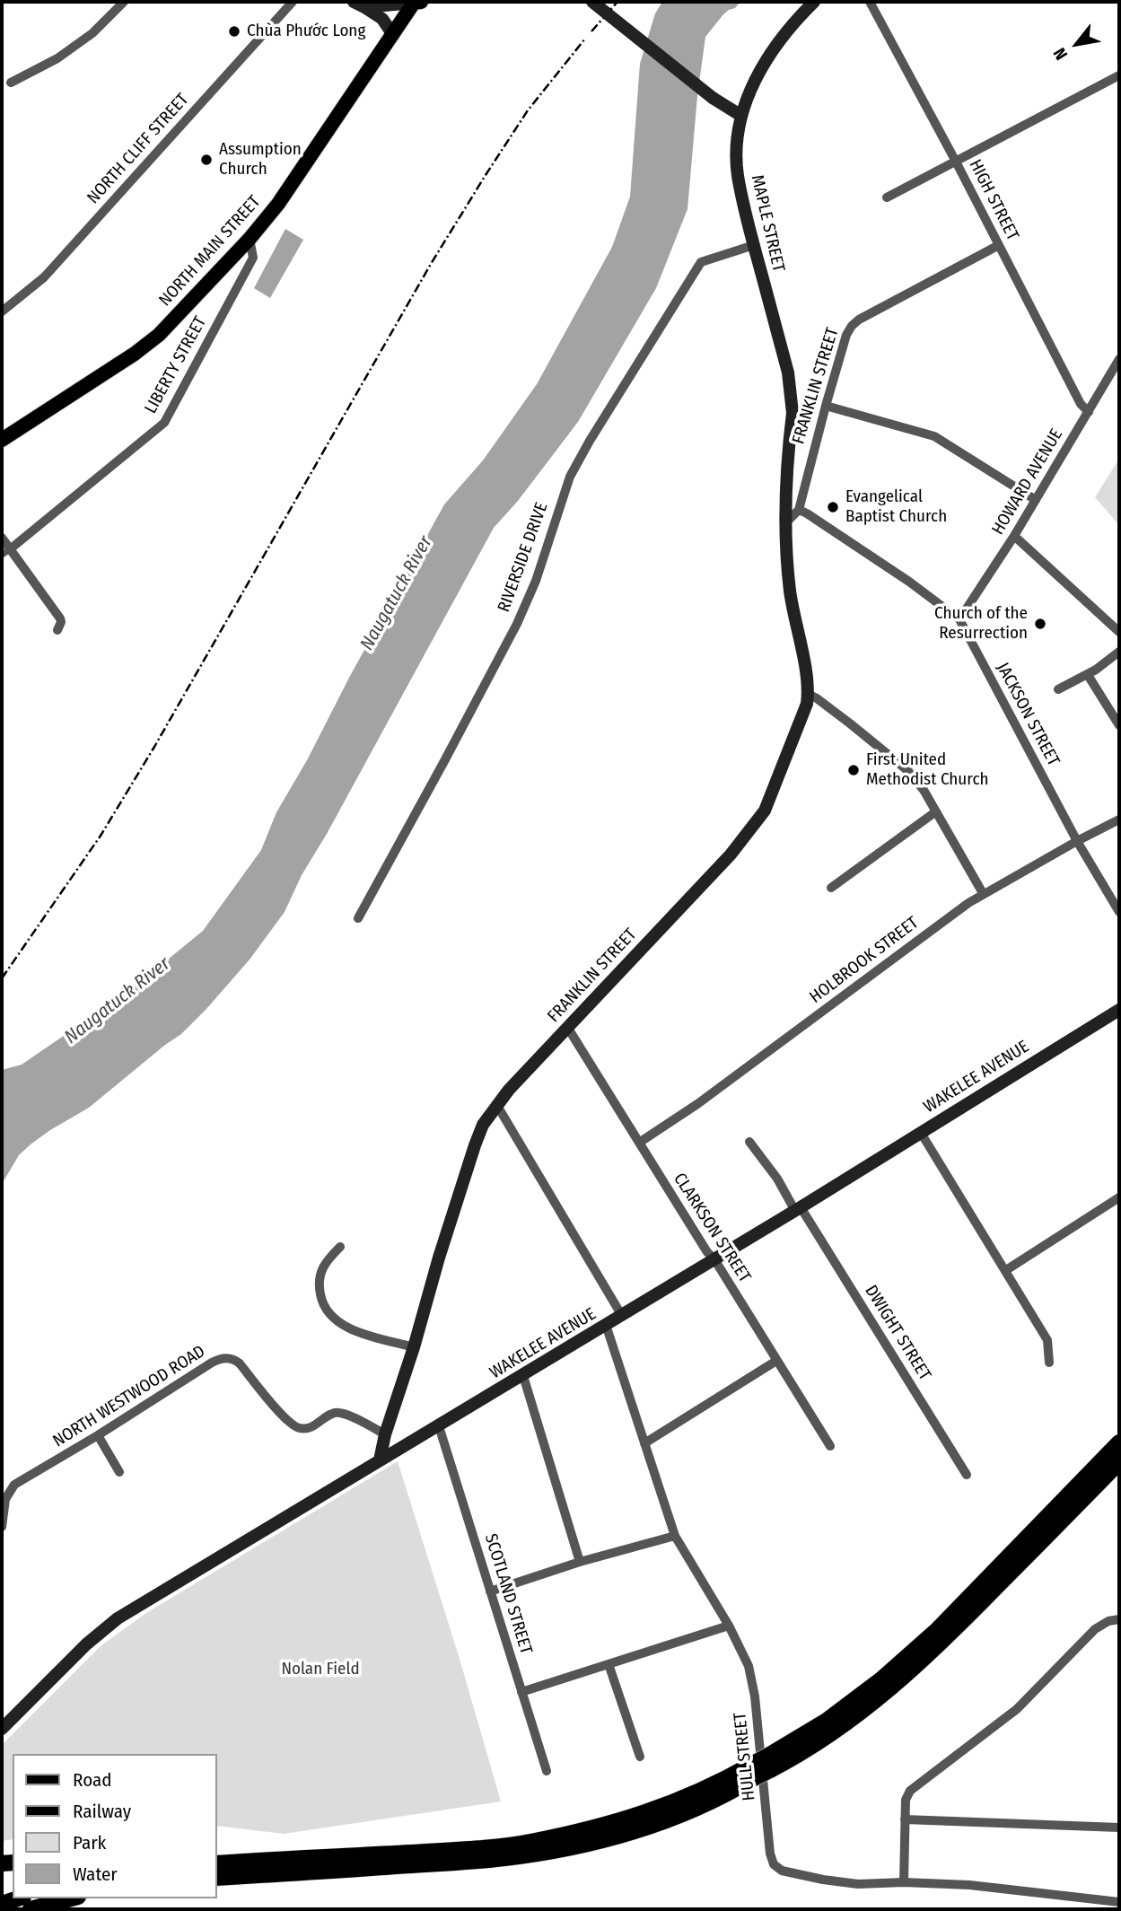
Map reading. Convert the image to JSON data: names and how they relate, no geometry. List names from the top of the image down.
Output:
{
  "streets": {
    "main road": [
      "MAPLE STREET",
      "NORTH MAIN STREET",
      "FRANKLIN STREET",
      "WAKELEE AVENUE"
    ],
    "street": [
      "NORTH CLIFF STREET",
      "HIGH STREET",
      "LIBERTY STREET",
      "HOWARD AVENUE",
      "RIVERSIDE DRIVE",
      "JACKSON STREET",
      "HOLBROOK STREET",
      "CLARKSON STREET",
      "DWIGHT STREET",
      "NORTH WESTWOOD ROAD",
      "SCOTLAND STREET",
      "HULL STREET"
    ]
  },
  "crossings": [
    ["HIGH STREET", "FRANKLIN STREET"],
    ["HIGH STREET", "HOWARD AVENUE"],
    ["MAPLE STREET", "FRANKLIN STREET"],
    ["MAPLE STREET", "RIVERSIDE DRIVE"],
    ["NORTH MAIN STREET", "LIBERTY STREET"],
    ["FRANKLIN STREET", "JACKSON STREET"],
    ["FRANKLIN STREET", "WAKELEE AVENUE"],
    ["FRANKLIN STREET", "CLARKSON STREET"],
    ["FRANKLIN STREET", "NORTH WESTWOOD ROAD"],
    ["HOWARD AVENUE", "JACKSON STREET"],
    ["JACKSON STREET", "HOLBROOK STREET"],
    ["HOLBROOK STREET", "CLARKSON STREET"],
    ["WAKELEE AVENUE", "CLARKSON STREET"],
    ["WAKELEE AVENUE", "DWIGHT STREET"],
    ["WAKELEE AVENUE", "SCOTLAND STREET"],
    ["WAKELEE AVENUE", "HULL STREET"]
  ],
  "water": ["Naugatuck River"],
  "parks": ["Nolan Field"],
  "places": [
    "Chùa Phước Long",
    "Assumption Church",
    "Evangelical Baptist Church",
    "Church of the Resurrection",
    "First United Methodist Church"
  ],
  "legend": [
    "Road",
    "Railway",
    "Park",
    "Water"
  ],
  "north": "bottom left"
}
